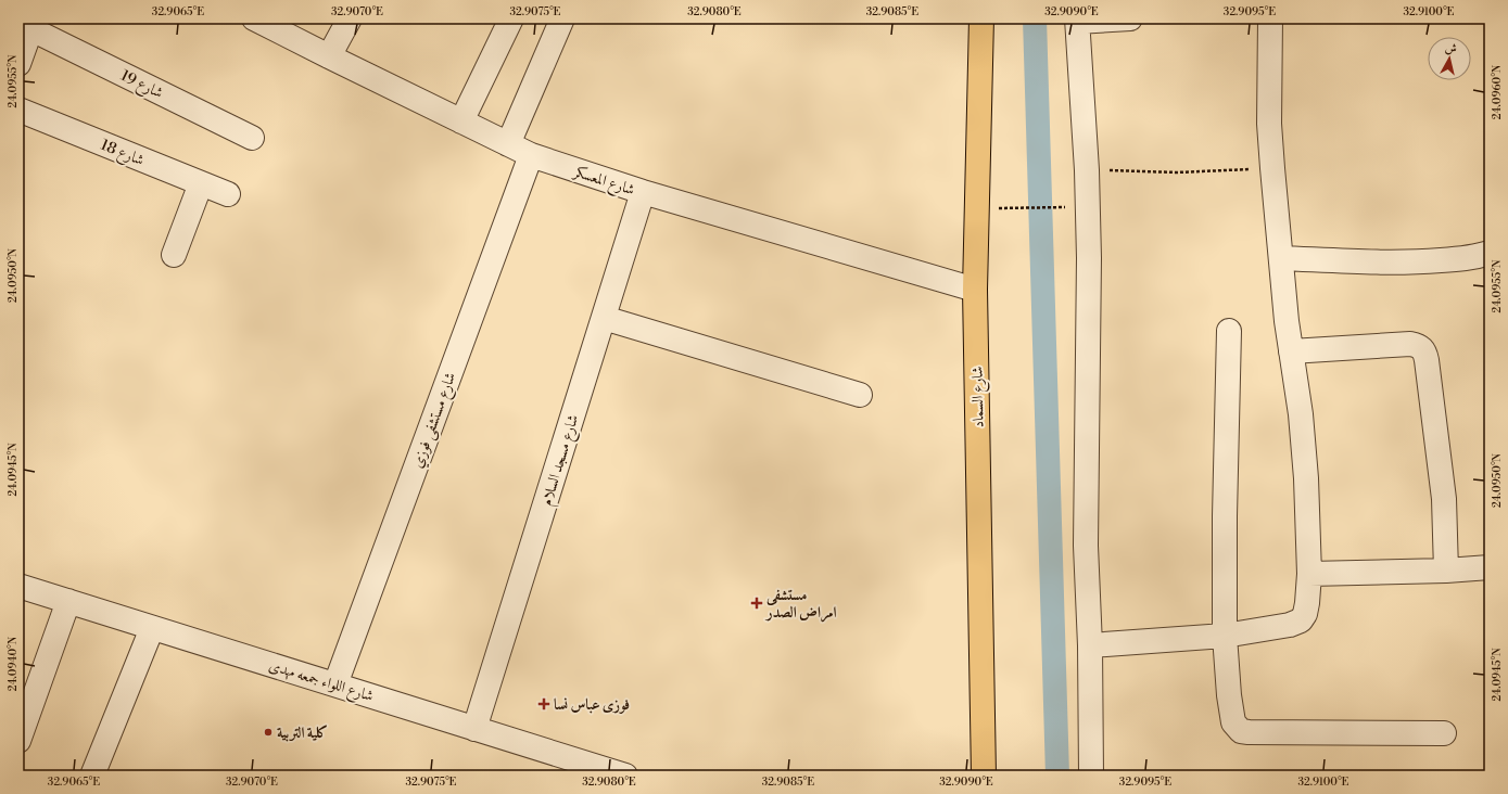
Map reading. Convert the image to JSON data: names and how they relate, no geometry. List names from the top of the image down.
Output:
{
  "streets": {
    "highway": ["شارع السماد"],
    "street": [
      "شارع 19",
      "شارع 18",
      "شارع المعسكر",
      "شارع مستشفى فوزي",
      "شارع مسجد السلام",
      "شارع اللواء جمعه مهدى"
    ]
  },
  "crossings": [
    ["شارع المعسكر", "شارع السماد"],
    ["شارع المعسكر", "شارع مستشفى فوزي"],
    ["شارع المعسكر", "شارع مسجد السلام"],
    ["شارع مستشفى فوزي", "شارع اللواء جمعه مهدى"],
    ["شارع مسجد السلام", "شارع اللواء جمعه مهدى"]
  ],
  "places": {
    "health": ["مستشفى امراض الصدر", "فوزى عباس نسا"],
    "other": ["كلية التربية"]
  },
  "north": "top",
  "coordinates": [
    "32.9065°E",
    "32.9070°E",
    "32.9075°E",
    "32.9080°E",
    "32.9085°E",
    "32.9090°E",
    "32.9095°E",
    "32.9100°E",
    "24.0955°N",
    "24.0960°N",
    "24.0950°N",
    "24.0945°N",
    "24.0940°N"
  ]
}
